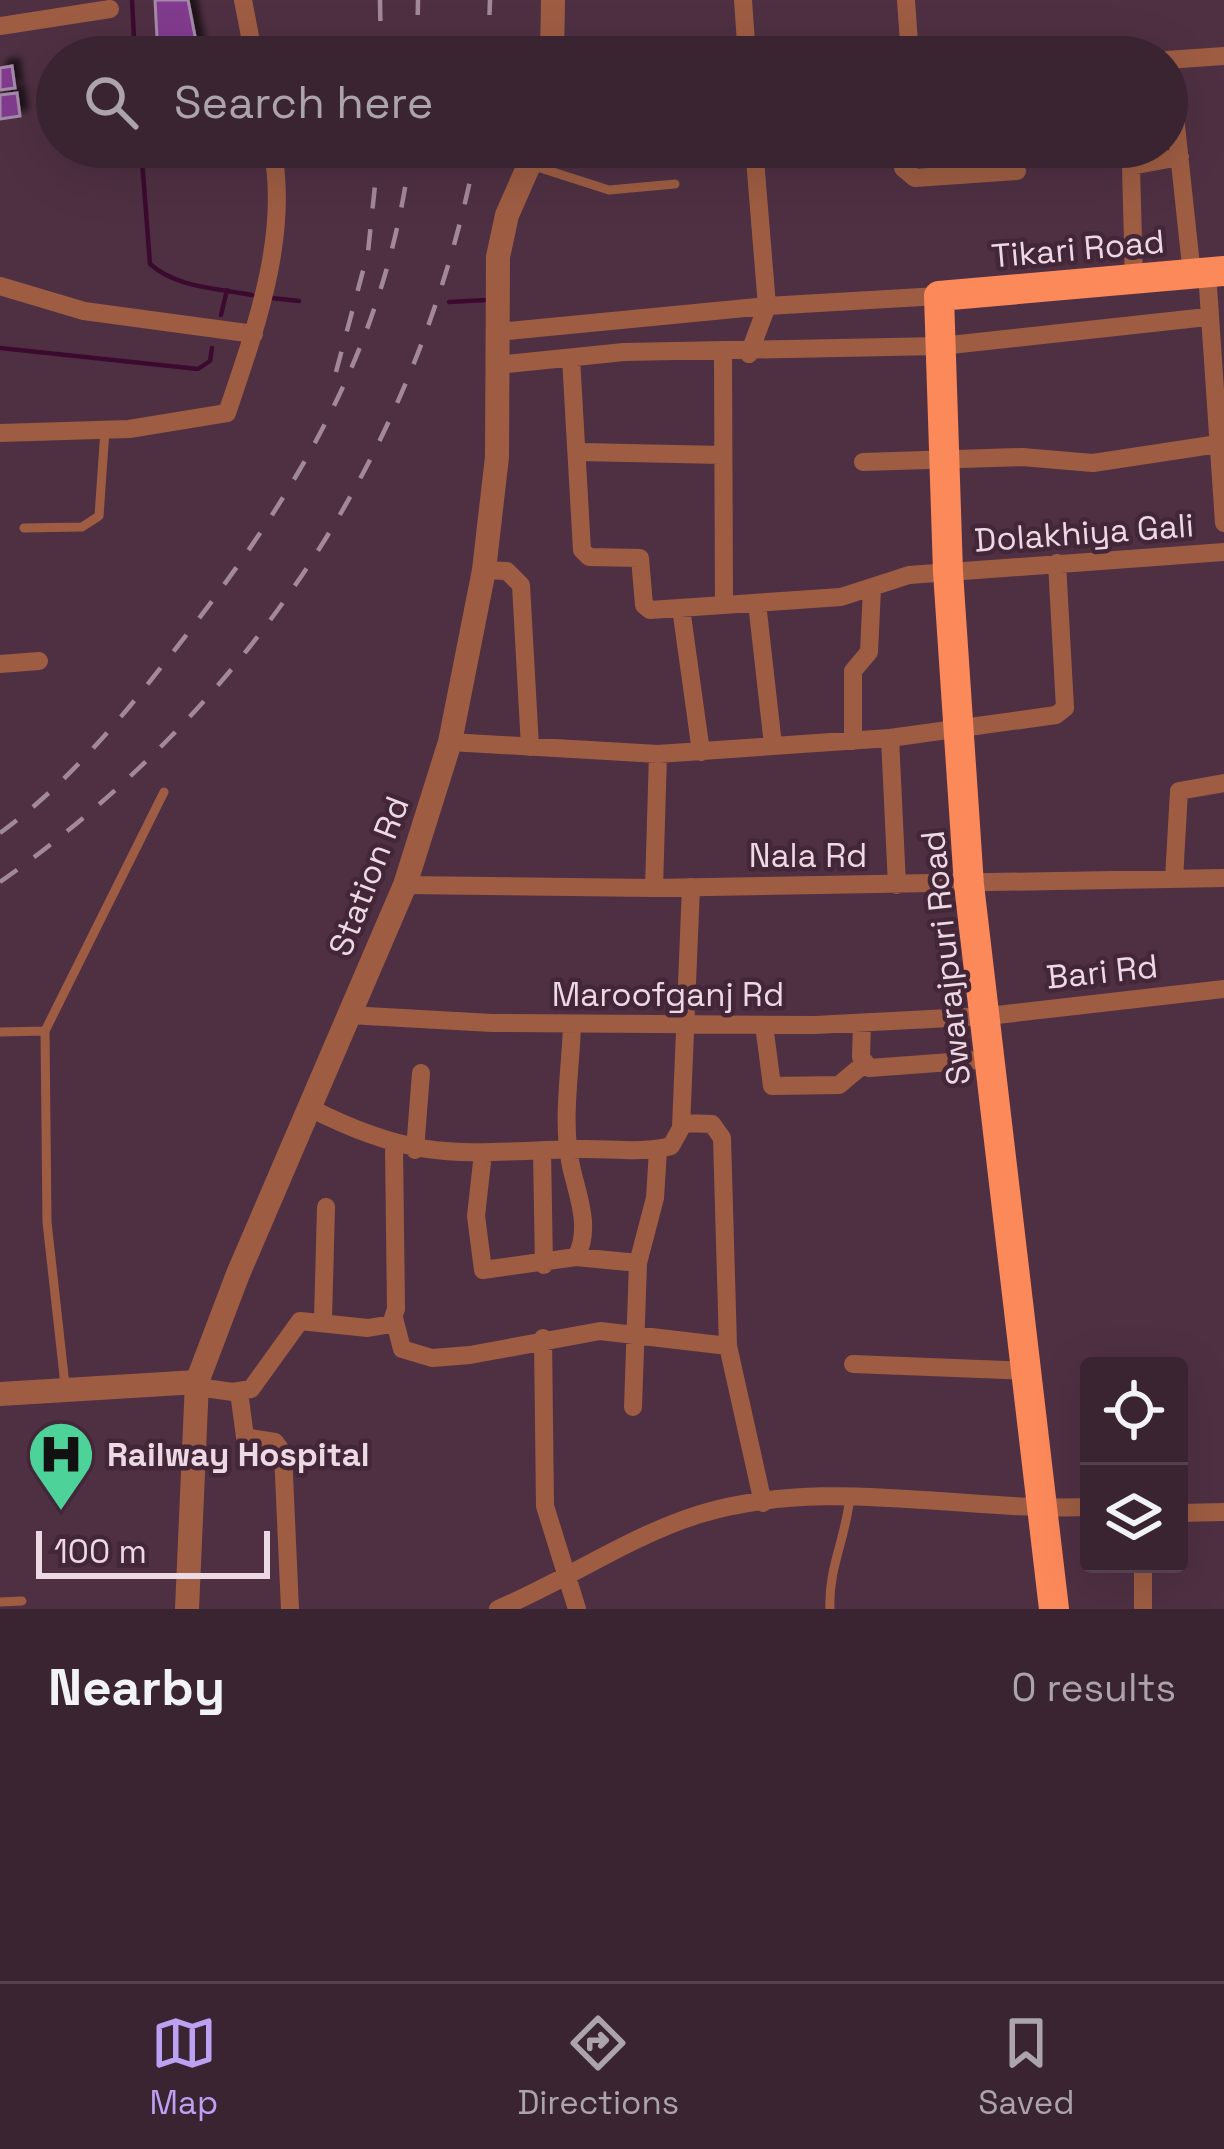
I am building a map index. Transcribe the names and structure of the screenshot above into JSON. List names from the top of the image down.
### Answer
{
  "streets": {
    "highway": ["Tikari Road", "Swarajpuri Road"],
    "street": [
      "Dolakhiya Gali",
      "Nala Rd",
      "Station Rd",
      "Bari Rd",
      "Maroofganj Rd"
    ]
  },
  "crossings": [
    ["Tikari Road", "Swarajpuri Road"],
    ["Dolakhiya Gali", "Swarajpuri Road"],
    ["Nala Rd", "Station Rd"],
    ["Nala Rd", "Swarajpuri Road"],
    ["Station Rd", "Maroofganj Rd"],
    ["Swarajpuri Road", "Bari Rd"],
    ["Swarajpuri Road", "Maroofganj Rd"],
    ["Bari Rd", "Maroofganj Rd"]
  ],
  "places": {
    "hospital": ["Railway Hospital"]
  },
  "scale_bar": "100 m",
  "page": {
    "search": "Search here",
    "scale": "100 m",
    "heading": ["Nearby", "0 results"],
    "nav": ["Map", "Directions", "Saved"]
  }
}
